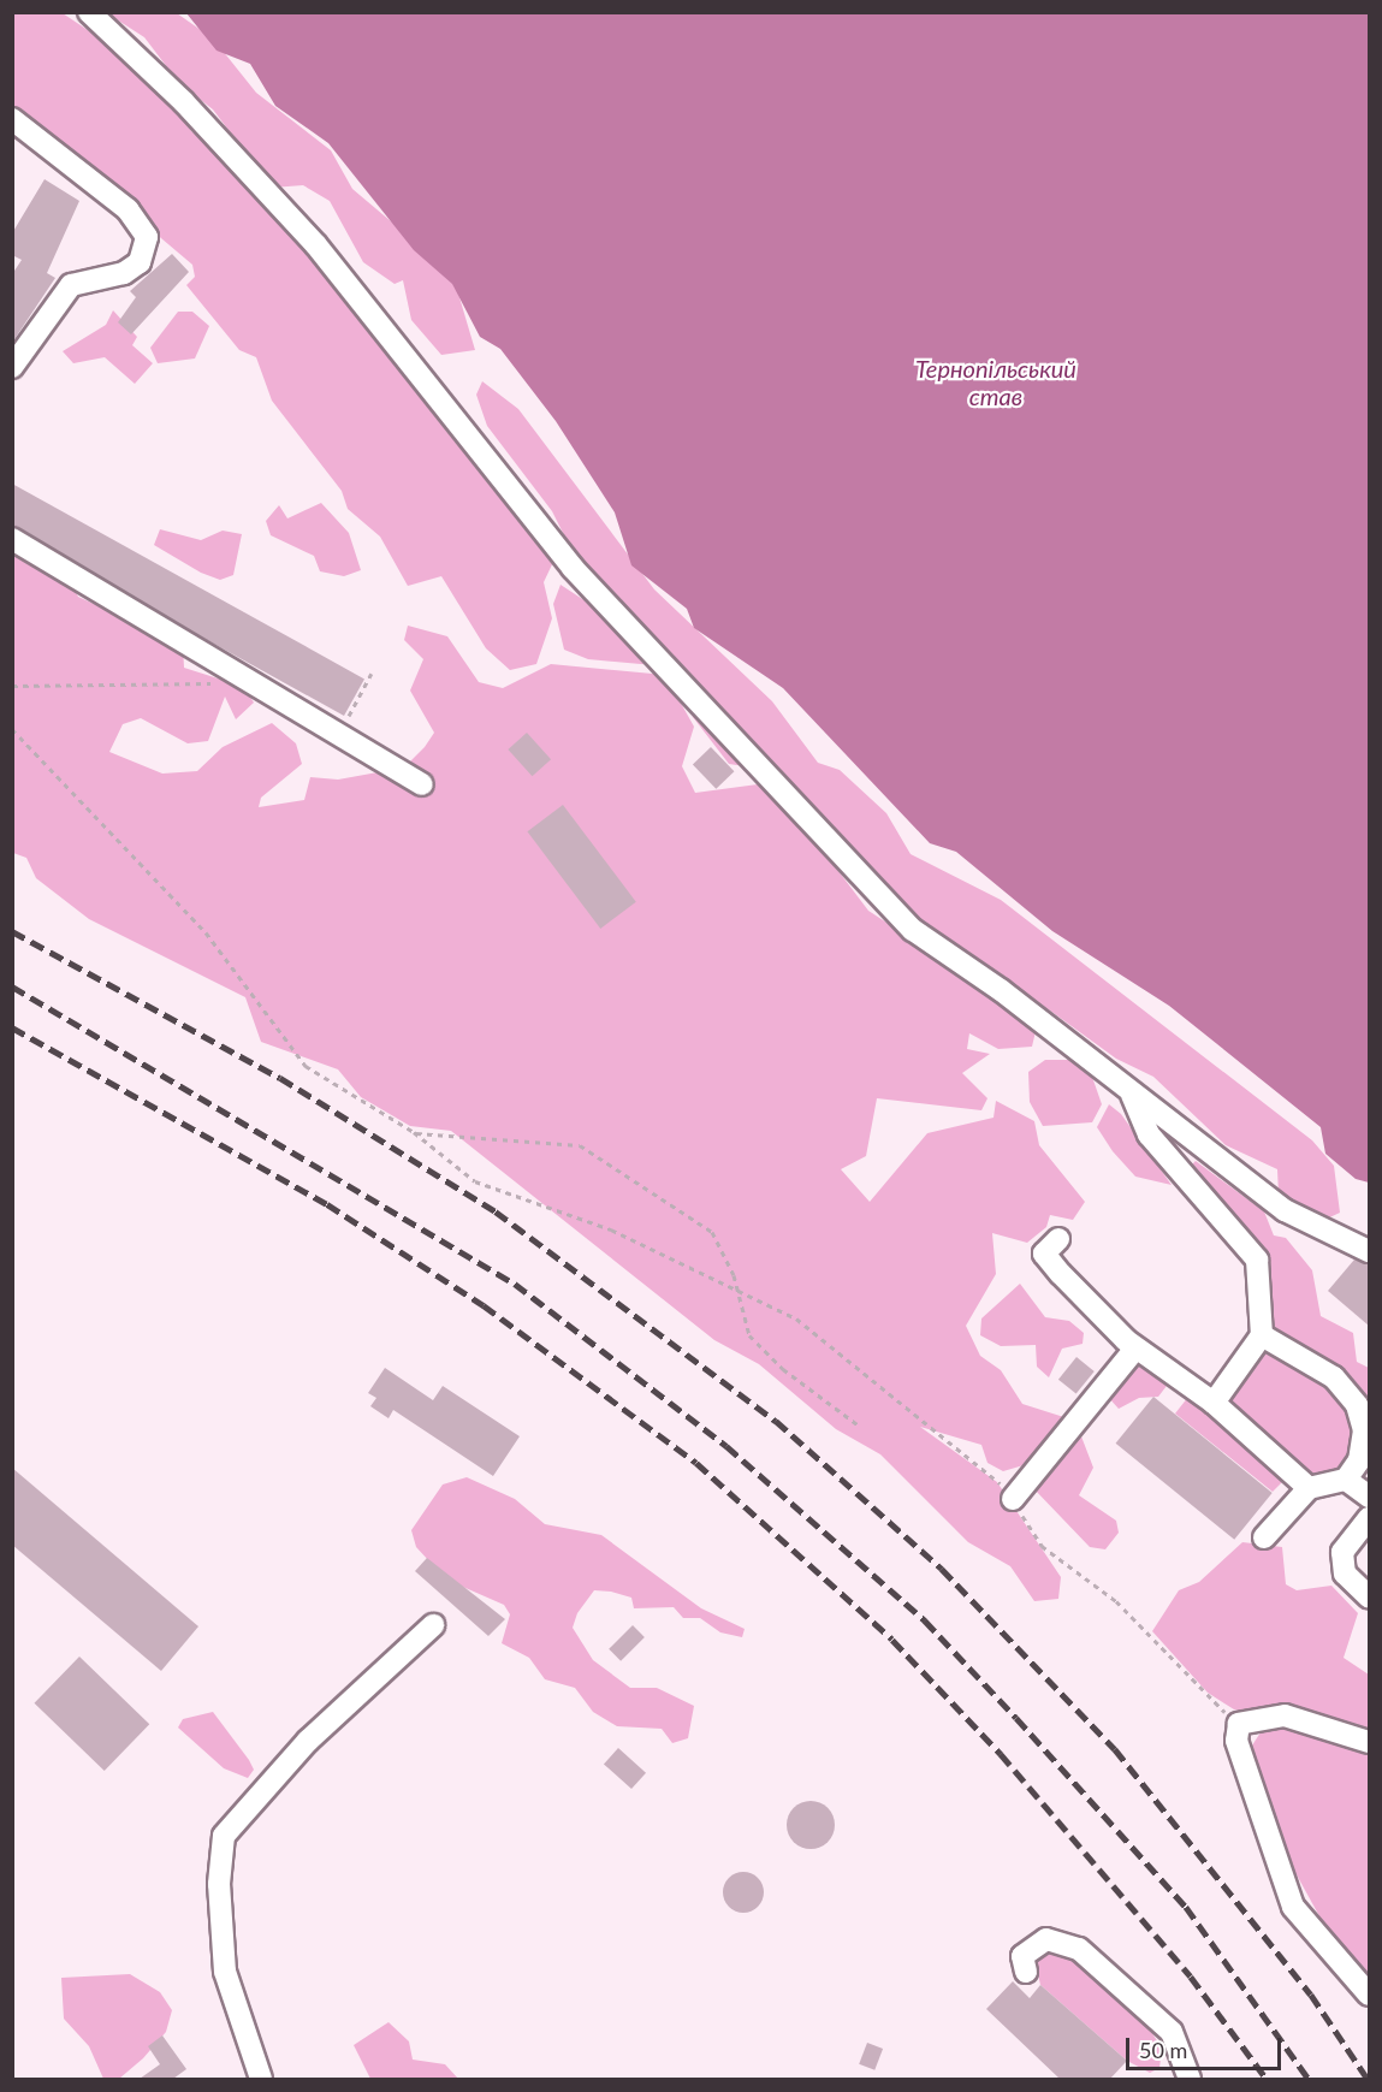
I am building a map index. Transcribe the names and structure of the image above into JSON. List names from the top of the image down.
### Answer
{
  "water": ["Тернопільський став"],
  "scale_bar": "50 m"
}
